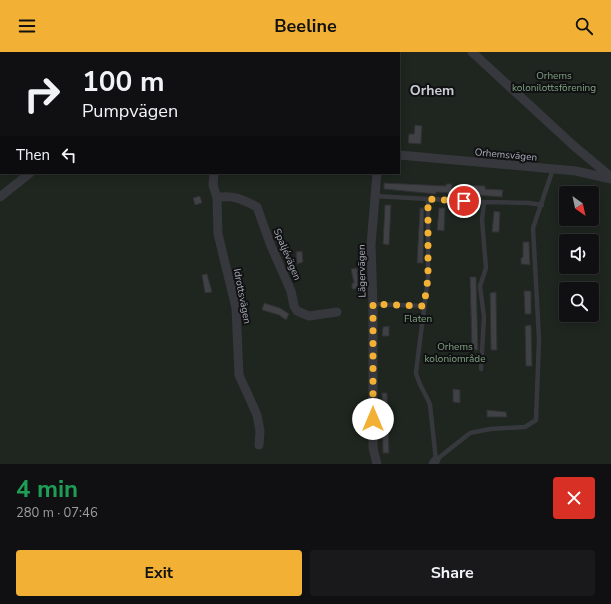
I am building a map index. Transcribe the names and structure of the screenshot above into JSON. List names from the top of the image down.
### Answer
{
  "streets": {
    "street": [
      "Orhemsvägen",
      "Spaljévägen",
      "Lägervägen",
      "Idrottsvägen"
    ]
  },
  "crossings": [
    ["Spaljévägen", "Idrottsvägen"]
  ],
  "districts": ["Orhem"],
  "parks": ["Orhems kolonilottsförening", "Flaten", "Orhems koloniområde"],
  "north": "bottom right",
  "page": {
    "header": "Beeline",
    "turn": ["100 m", "Pumpvägen"],
    "then": "Then",
    "heading": ["4 min", "280 m · 07:46"],
    "buttons": ["Exit", "Share"]
  }
}
